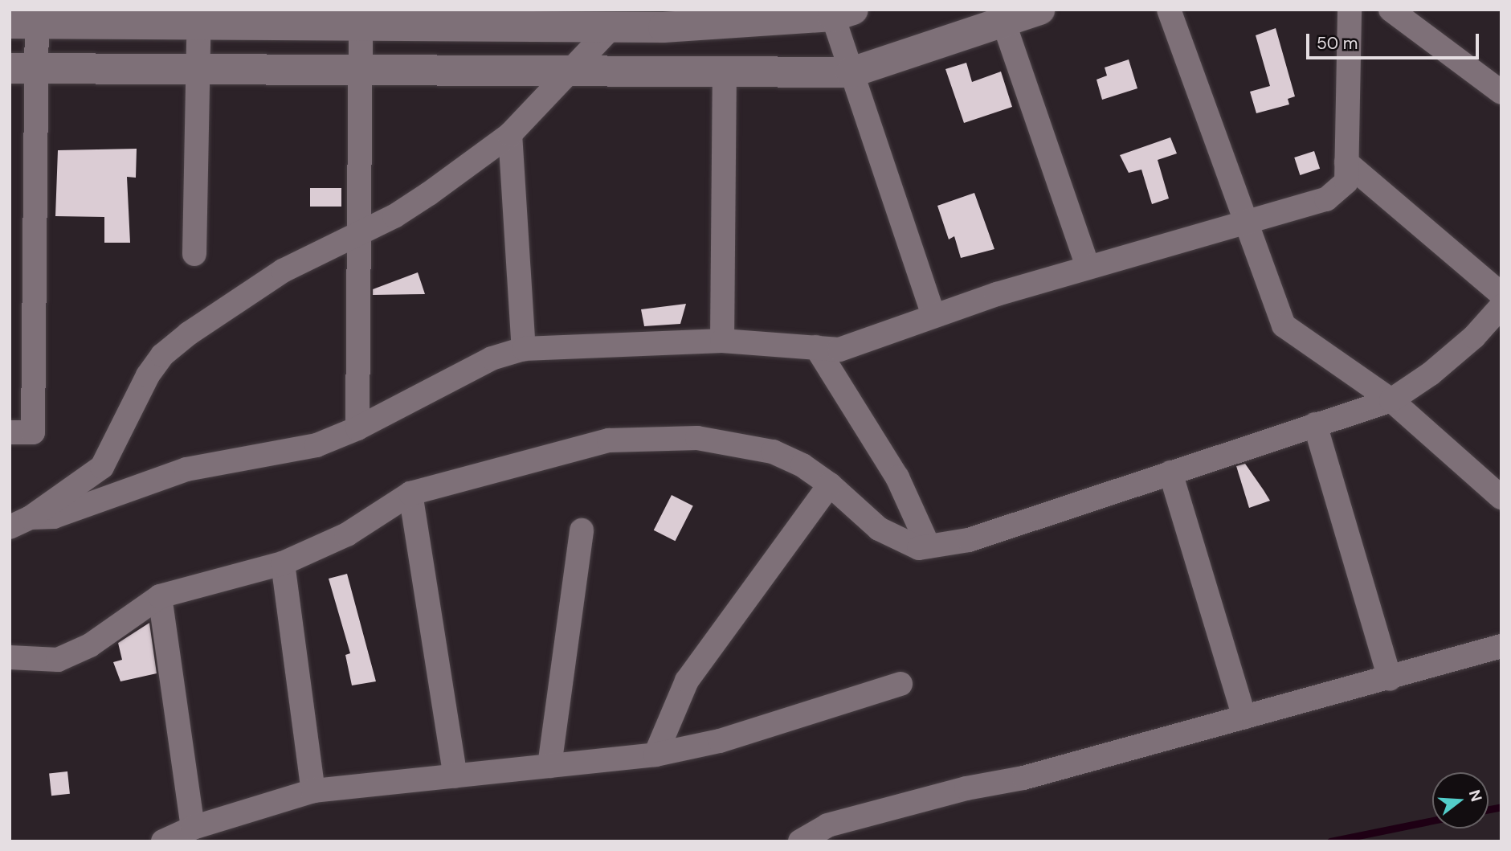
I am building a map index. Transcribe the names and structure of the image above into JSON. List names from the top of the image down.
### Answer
{
  "scale_bar": "50 m",
  "north": "right"
}
